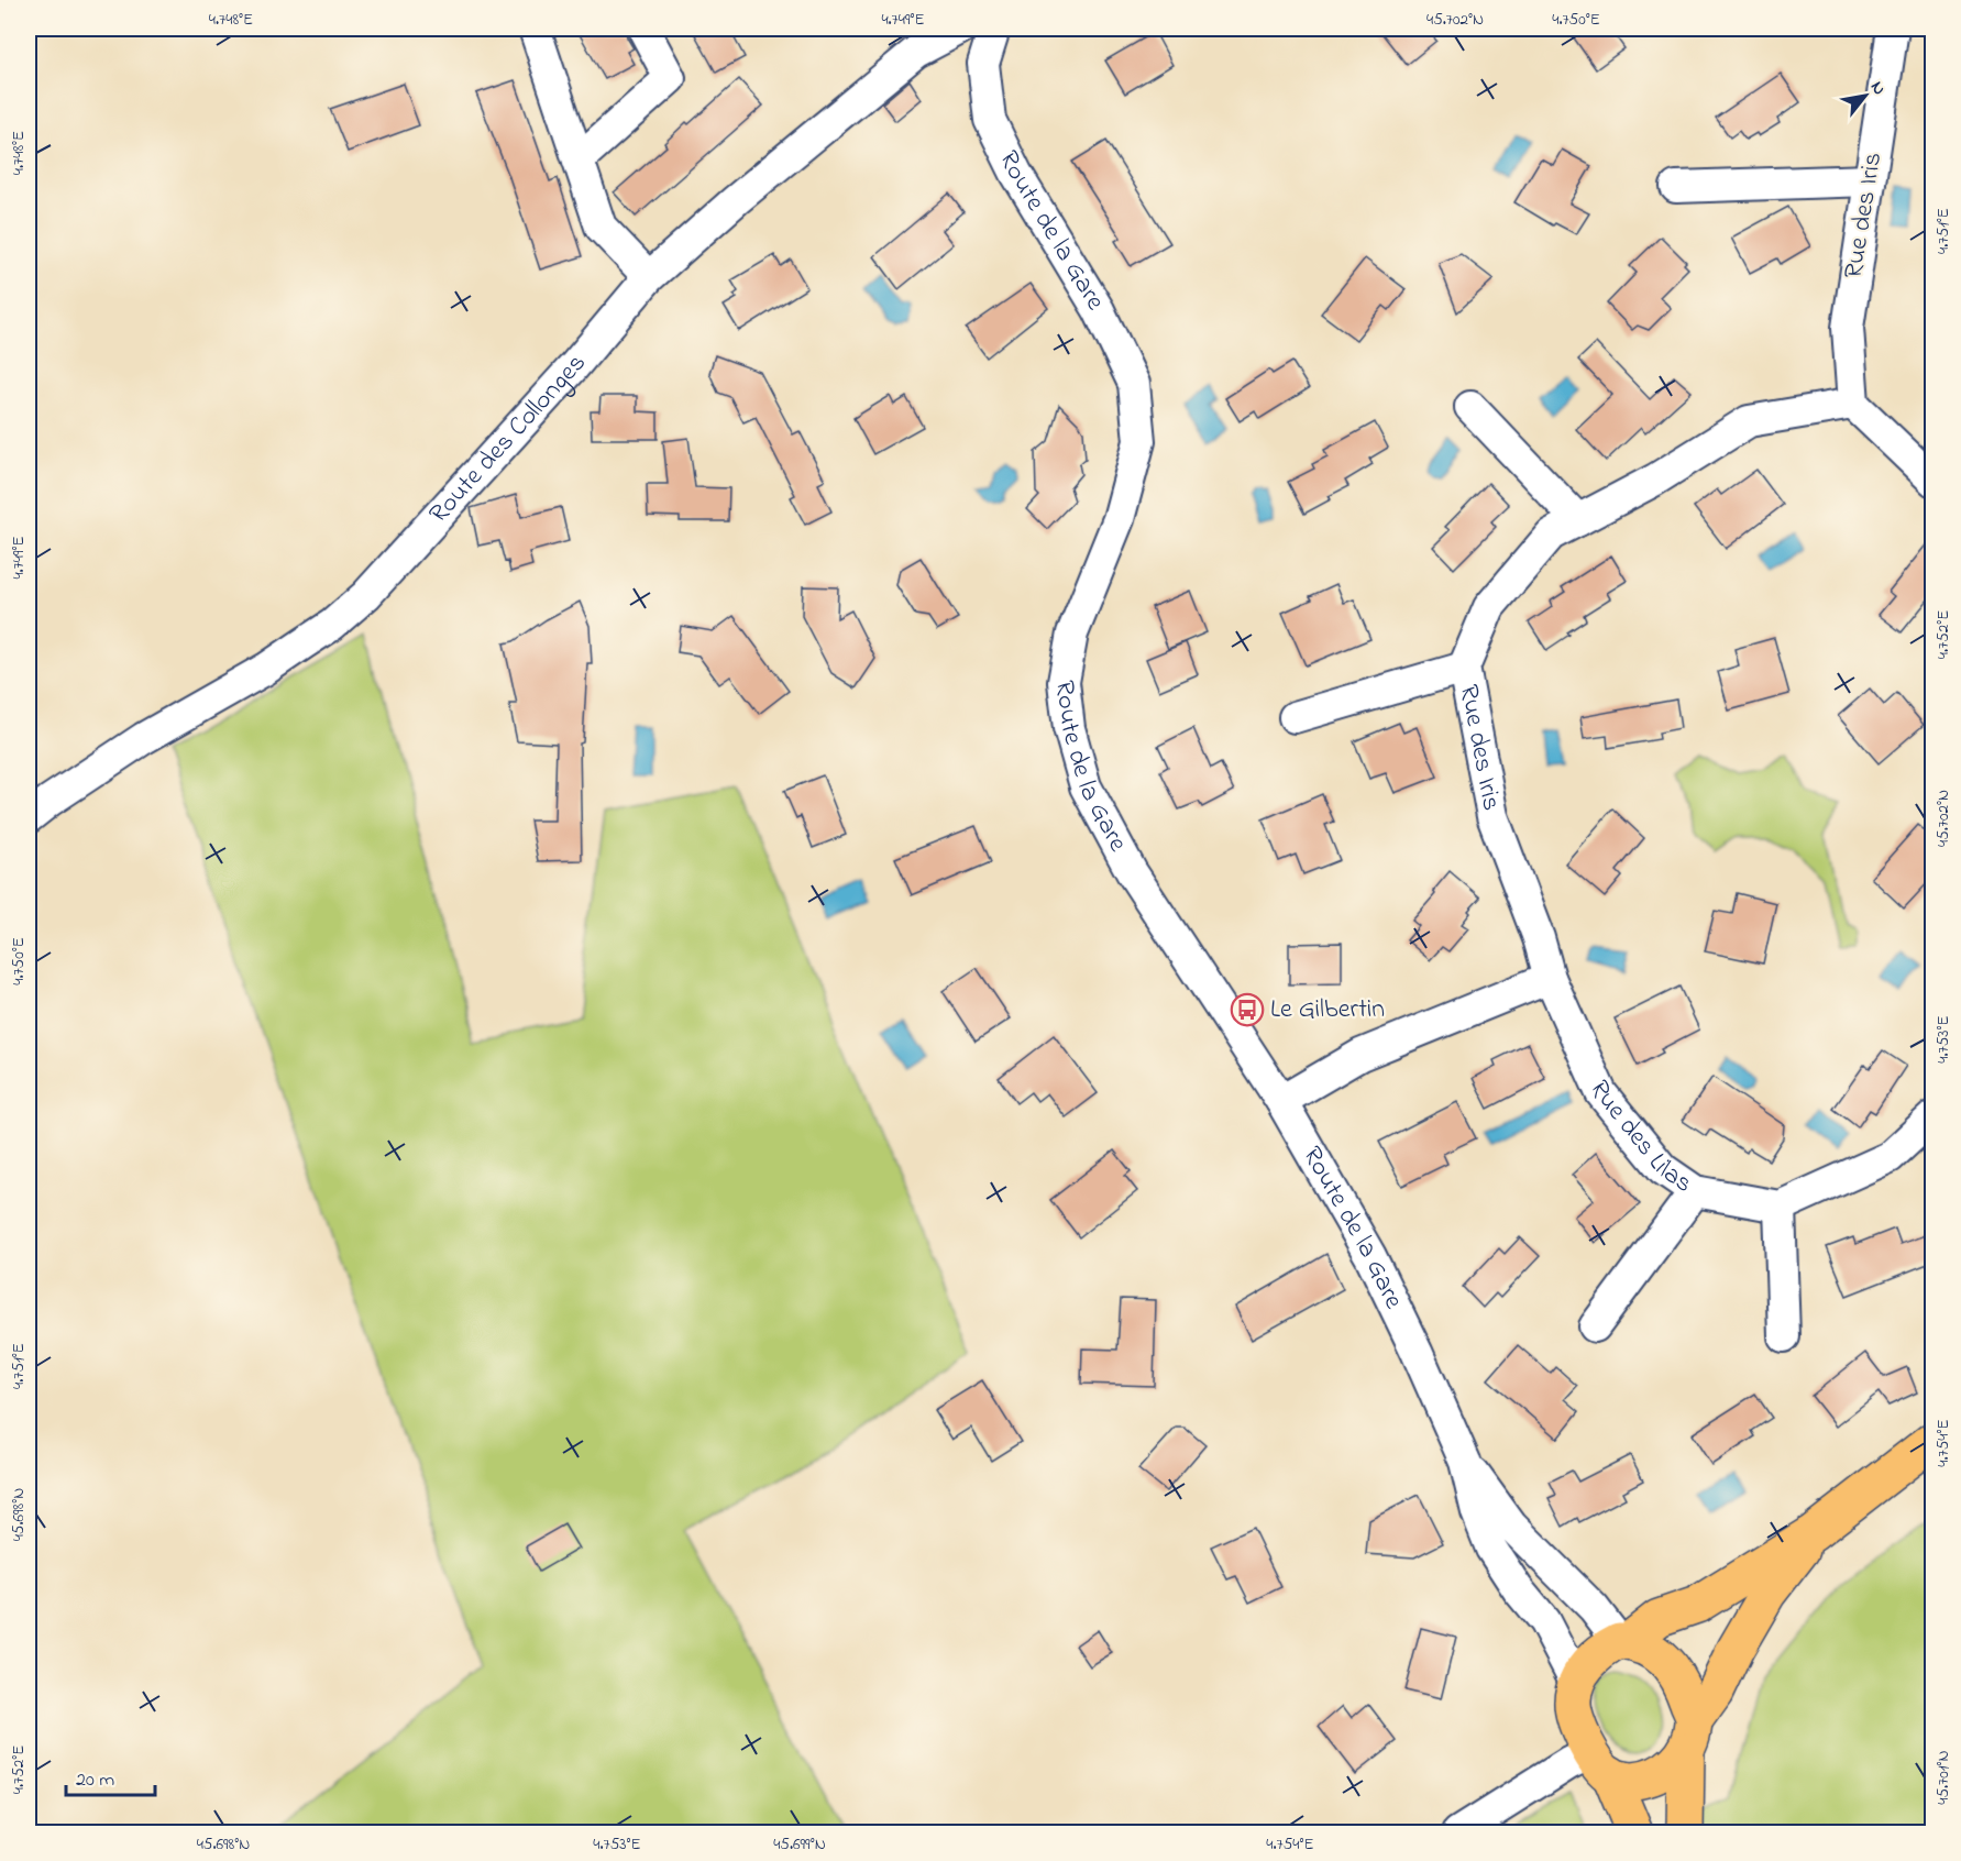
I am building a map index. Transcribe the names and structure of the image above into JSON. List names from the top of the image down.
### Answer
{
  "streets": {
    "main road": ["Route de la Gare"],
    "street": ["Rue des Iris", "Route des Collonges", "Rue des Lilas"]
  },
  "crossings": [
    ["Rue des Iris", "Rue des Lilas"]
  ],
  "places": {
    "bus stop": ["Le Gilbertin"]
  },
  "scale_bar": "20 m",
  "north": "top right",
  "coordinates": [
    "4.748°E",
    "4.749°E",
    "45.702°N",
    "4.750°E",
    "4.751°E",
    "4.752°E",
    "4.753°E",
    "4.754°E",
    "45.698°N",
    "45.701°N",
    "45.699°N"
  ]
}
